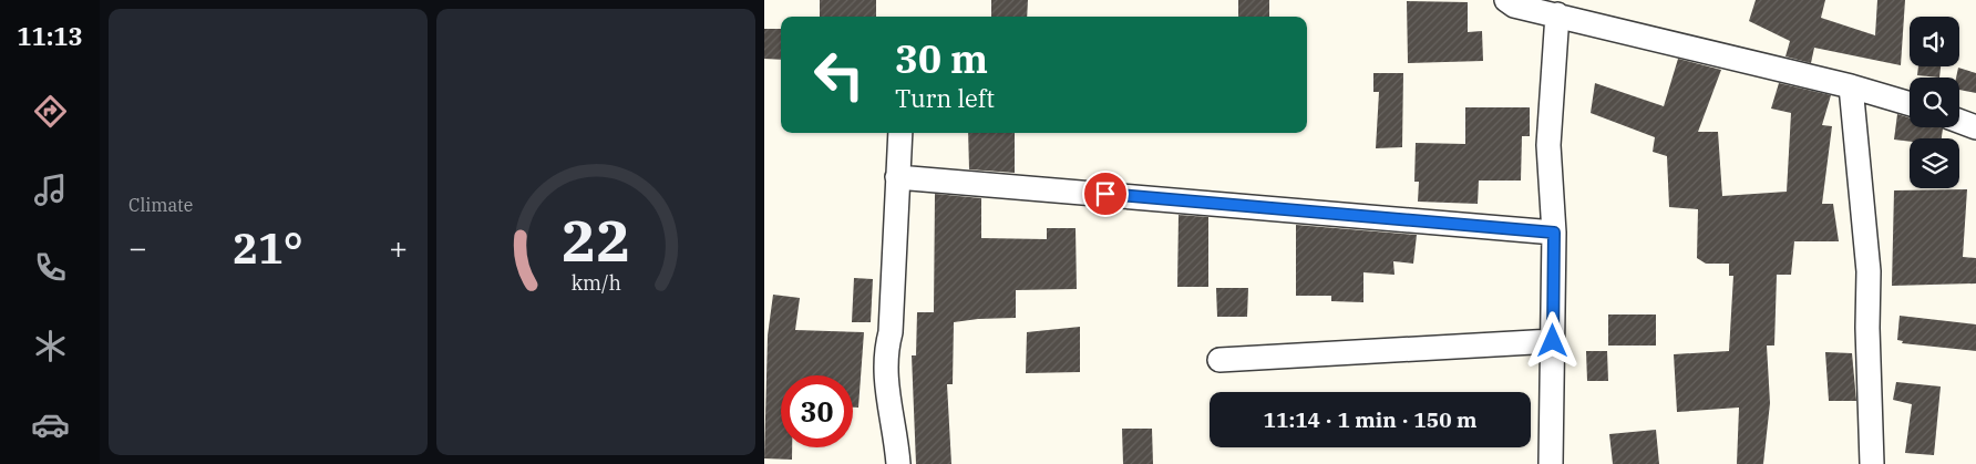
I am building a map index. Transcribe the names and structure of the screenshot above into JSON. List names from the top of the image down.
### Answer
{
  "page": {
    "tabs": "11:13",
    "tile": "Climate",
    "turn": ["30 m", "Turn left"],
    "heat": ["−", "21°", "+"],
    "limit": "30",
    "trip": "11:14 · 1 min · 150 m",
    "gauge": ["22", "km/h"]
  }
}
